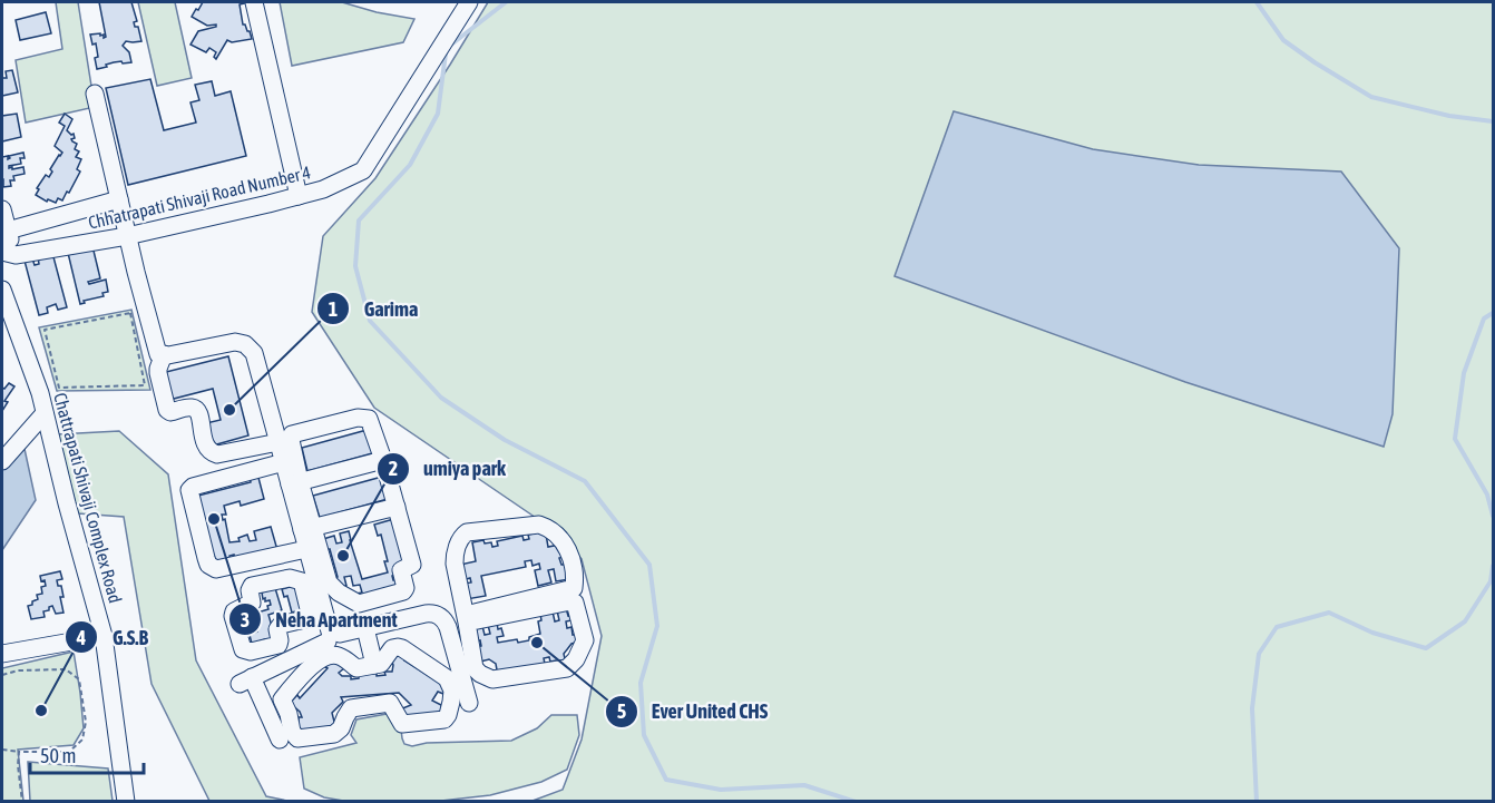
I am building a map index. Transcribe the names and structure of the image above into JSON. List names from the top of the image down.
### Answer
{
  "streets": {
    "street": ["Chhatrapati Shivaji Road Number 4", "Chattrapati Shivaji Complex Road"]
  },
  "places": [
    "Garima",
    "Neha Apartment",
    "umiya park",
    "Ever United CHS",
    "G.S.B"
  ],
  "scale_bar": "50 m"
}
